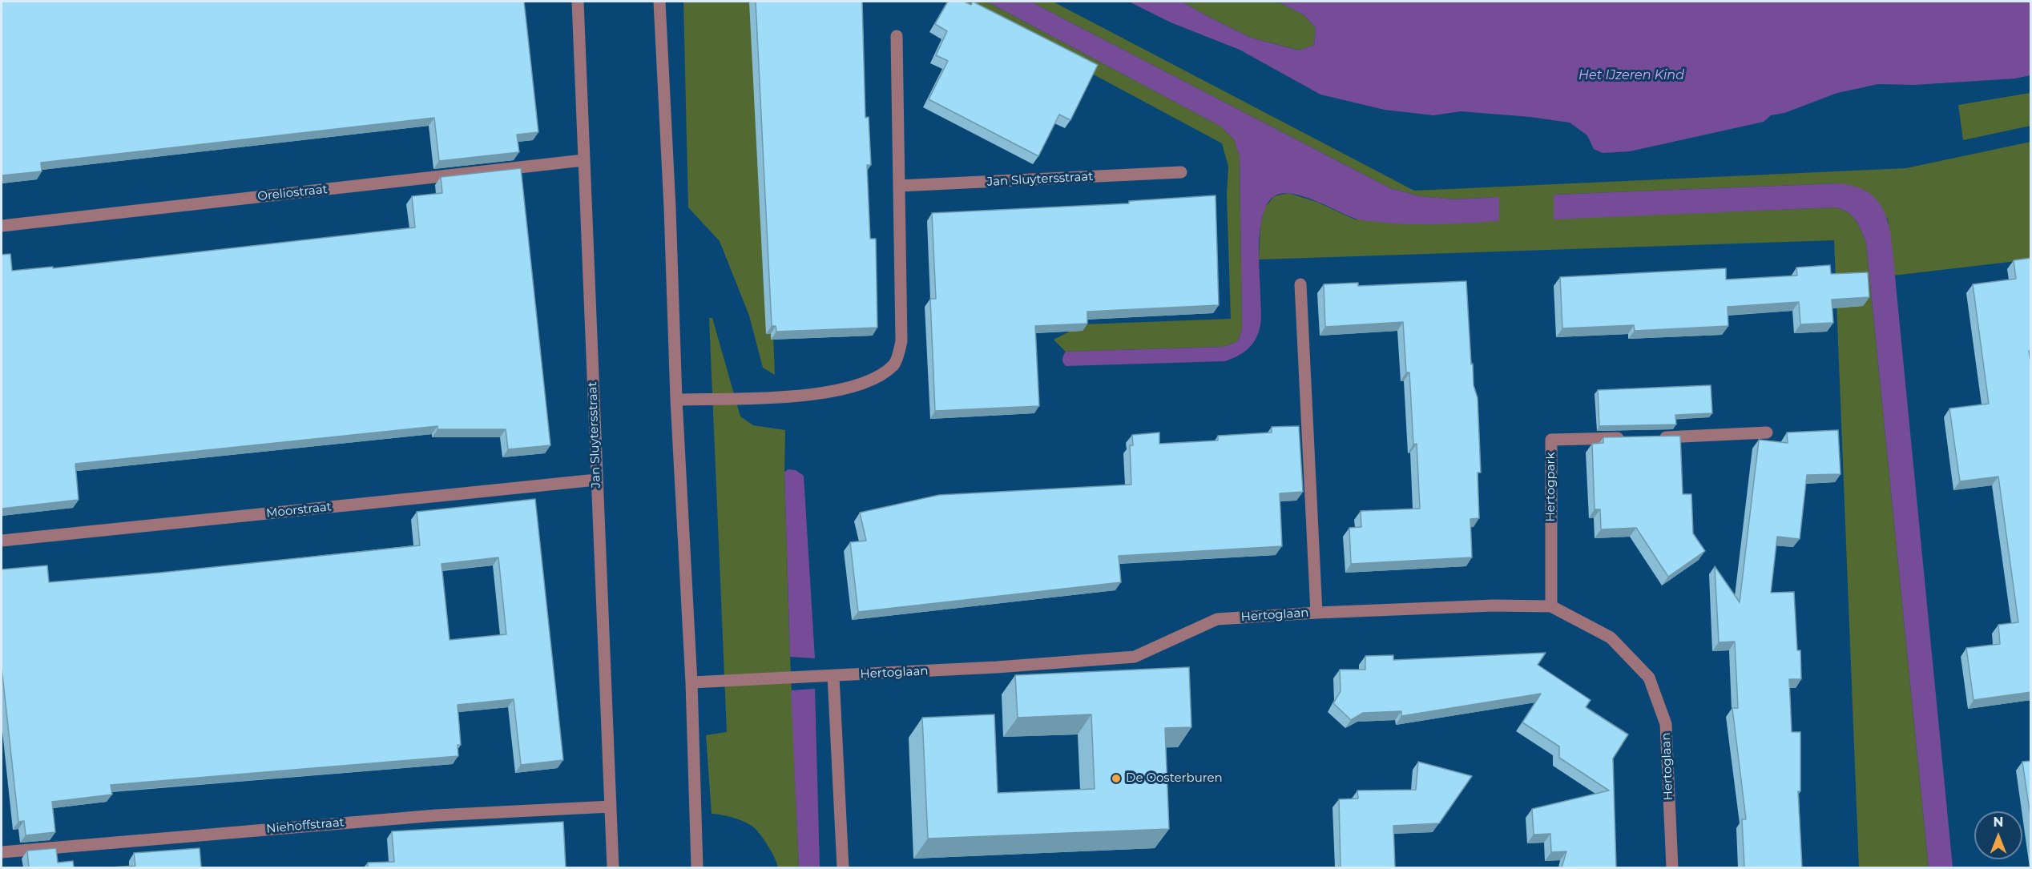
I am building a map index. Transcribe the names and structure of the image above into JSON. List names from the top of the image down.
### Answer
{
  "streets": {
    "street": [
      "Jan Sluytersstraat",
      "Oreliostraat",
      "Hertogpark",
      "Moorstraat",
      "Hertoglaan",
      "Niehoffstraat"
    ]
  },
  "crossings": [
    ["Jan Sluytersstraat", "Oreliostraat"],
    ["Jan Sluytersstraat", "Moorstraat"],
    ["Jan Sluytersstraat", "Niehoffstraat"],
    ["Hertogpark", "Hertoglaan"]
  ],
  "water": ["Het IJzeren Kind"],
  "places": ["De Oosterburen"],
  "north": "top"
}
